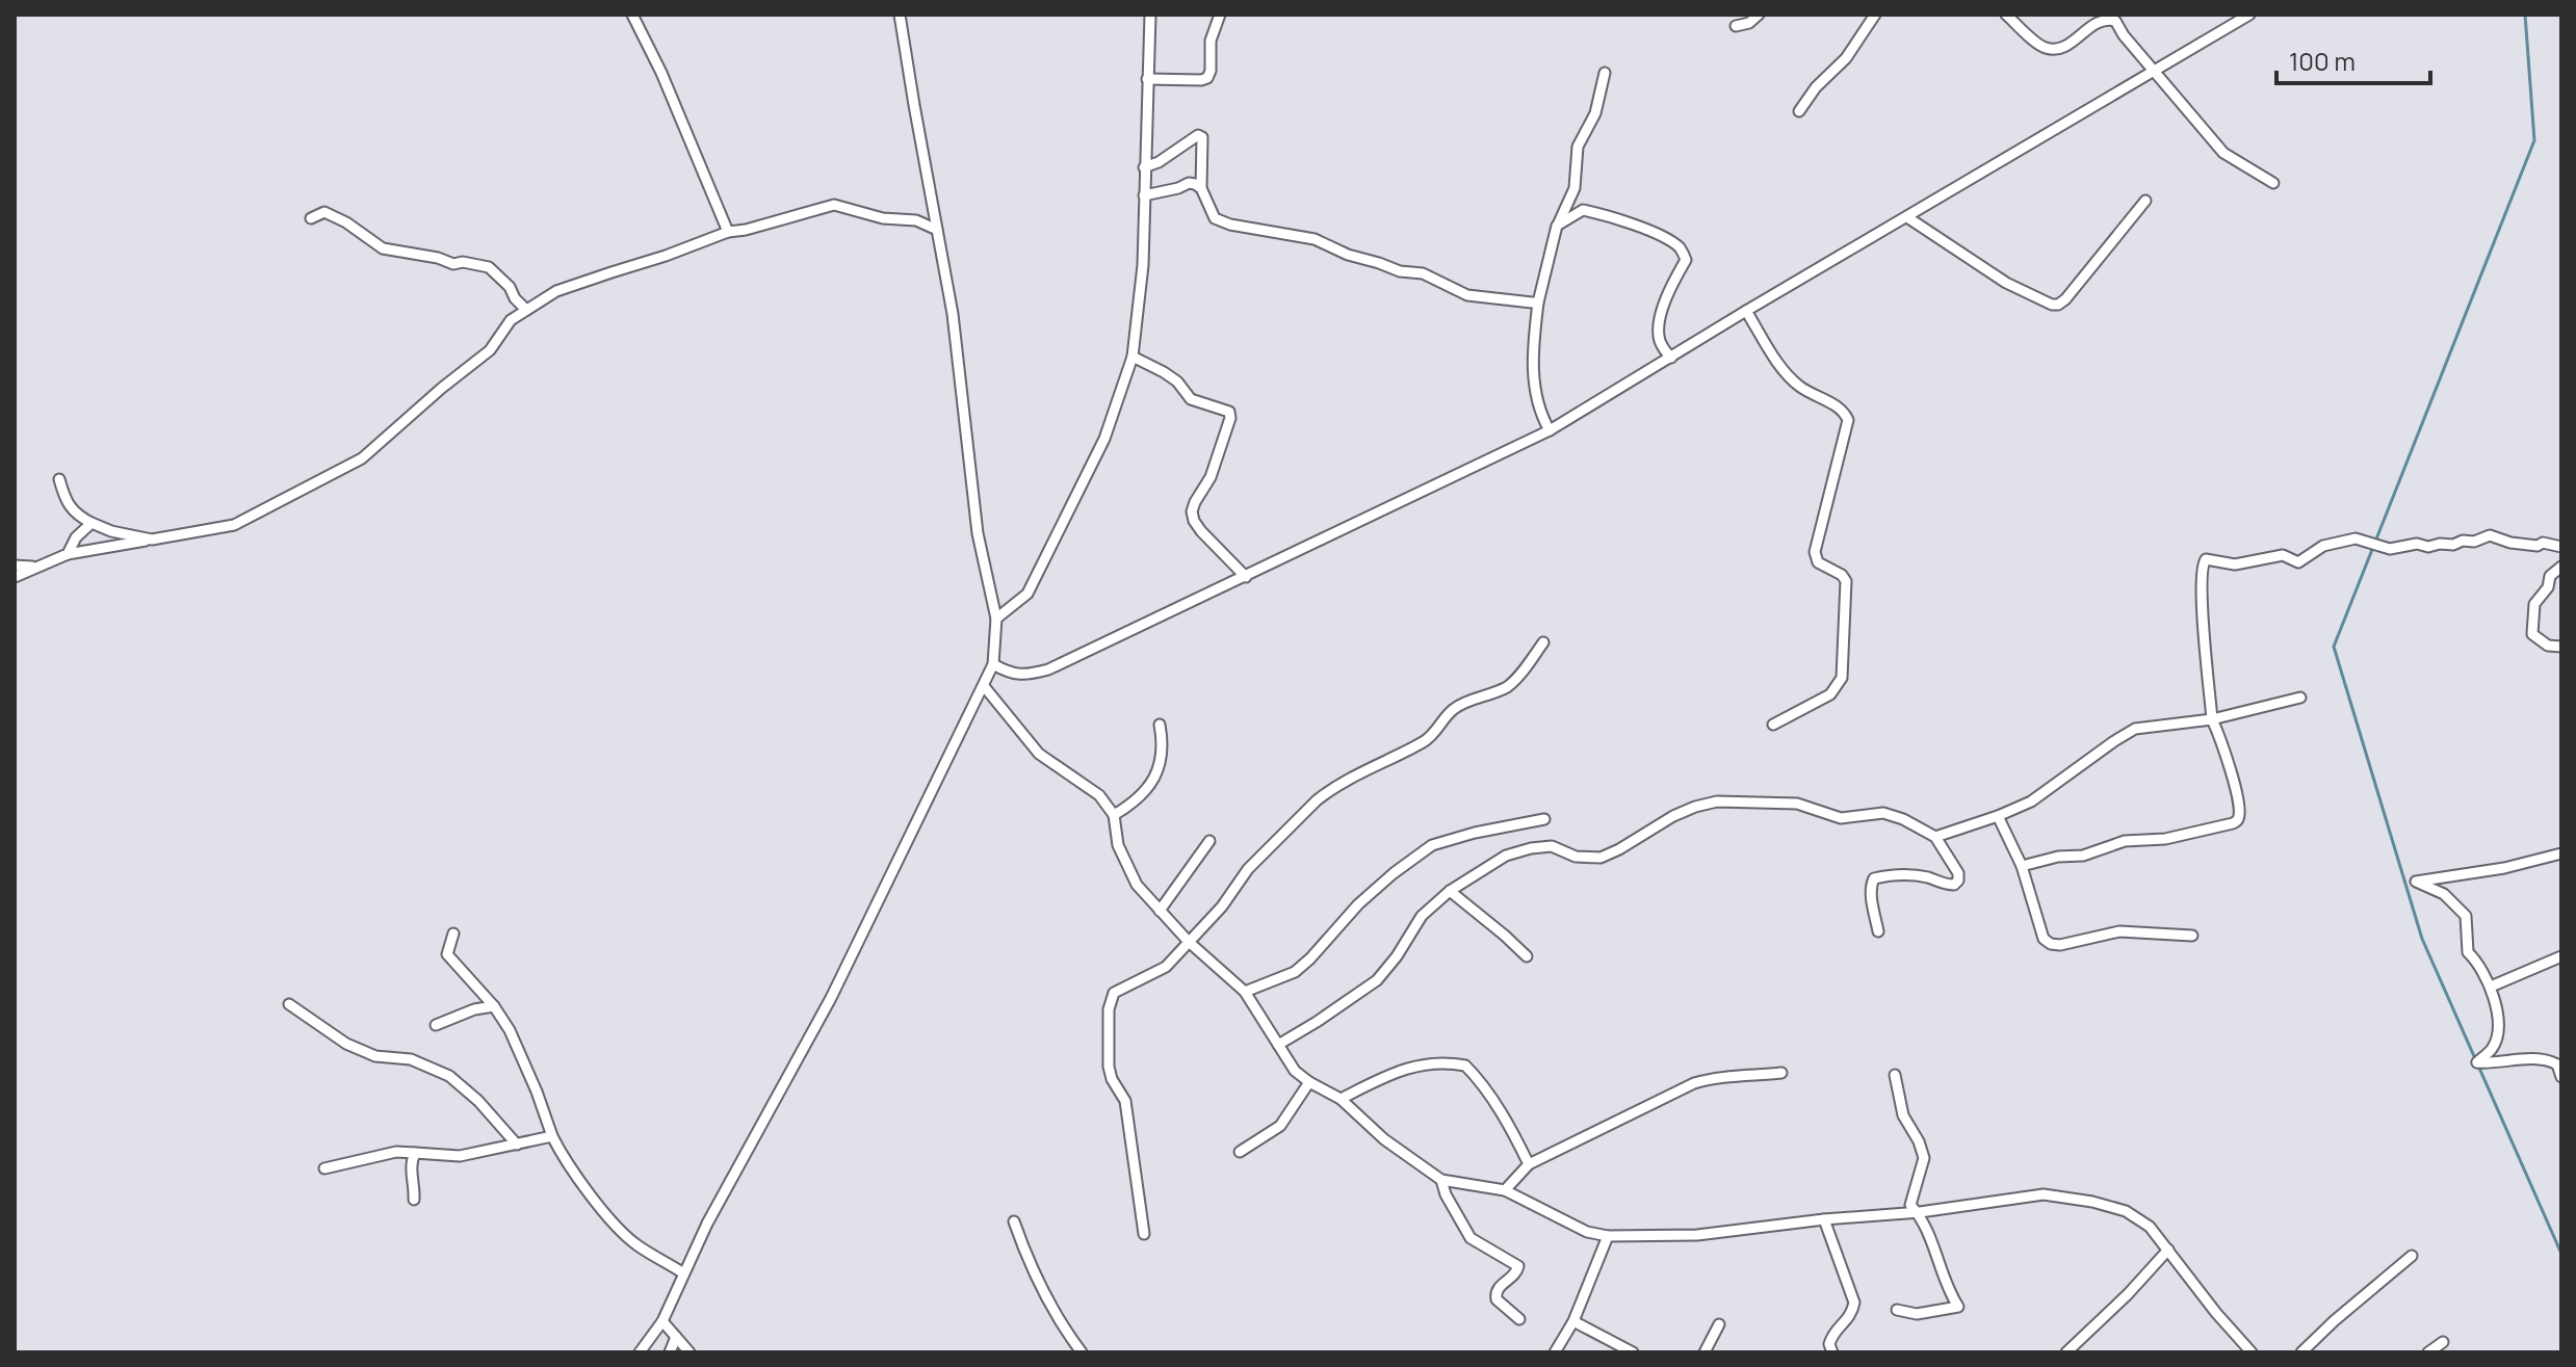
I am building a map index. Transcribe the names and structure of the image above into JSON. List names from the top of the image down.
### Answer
{
  "scale_bar": "100 m"
}
